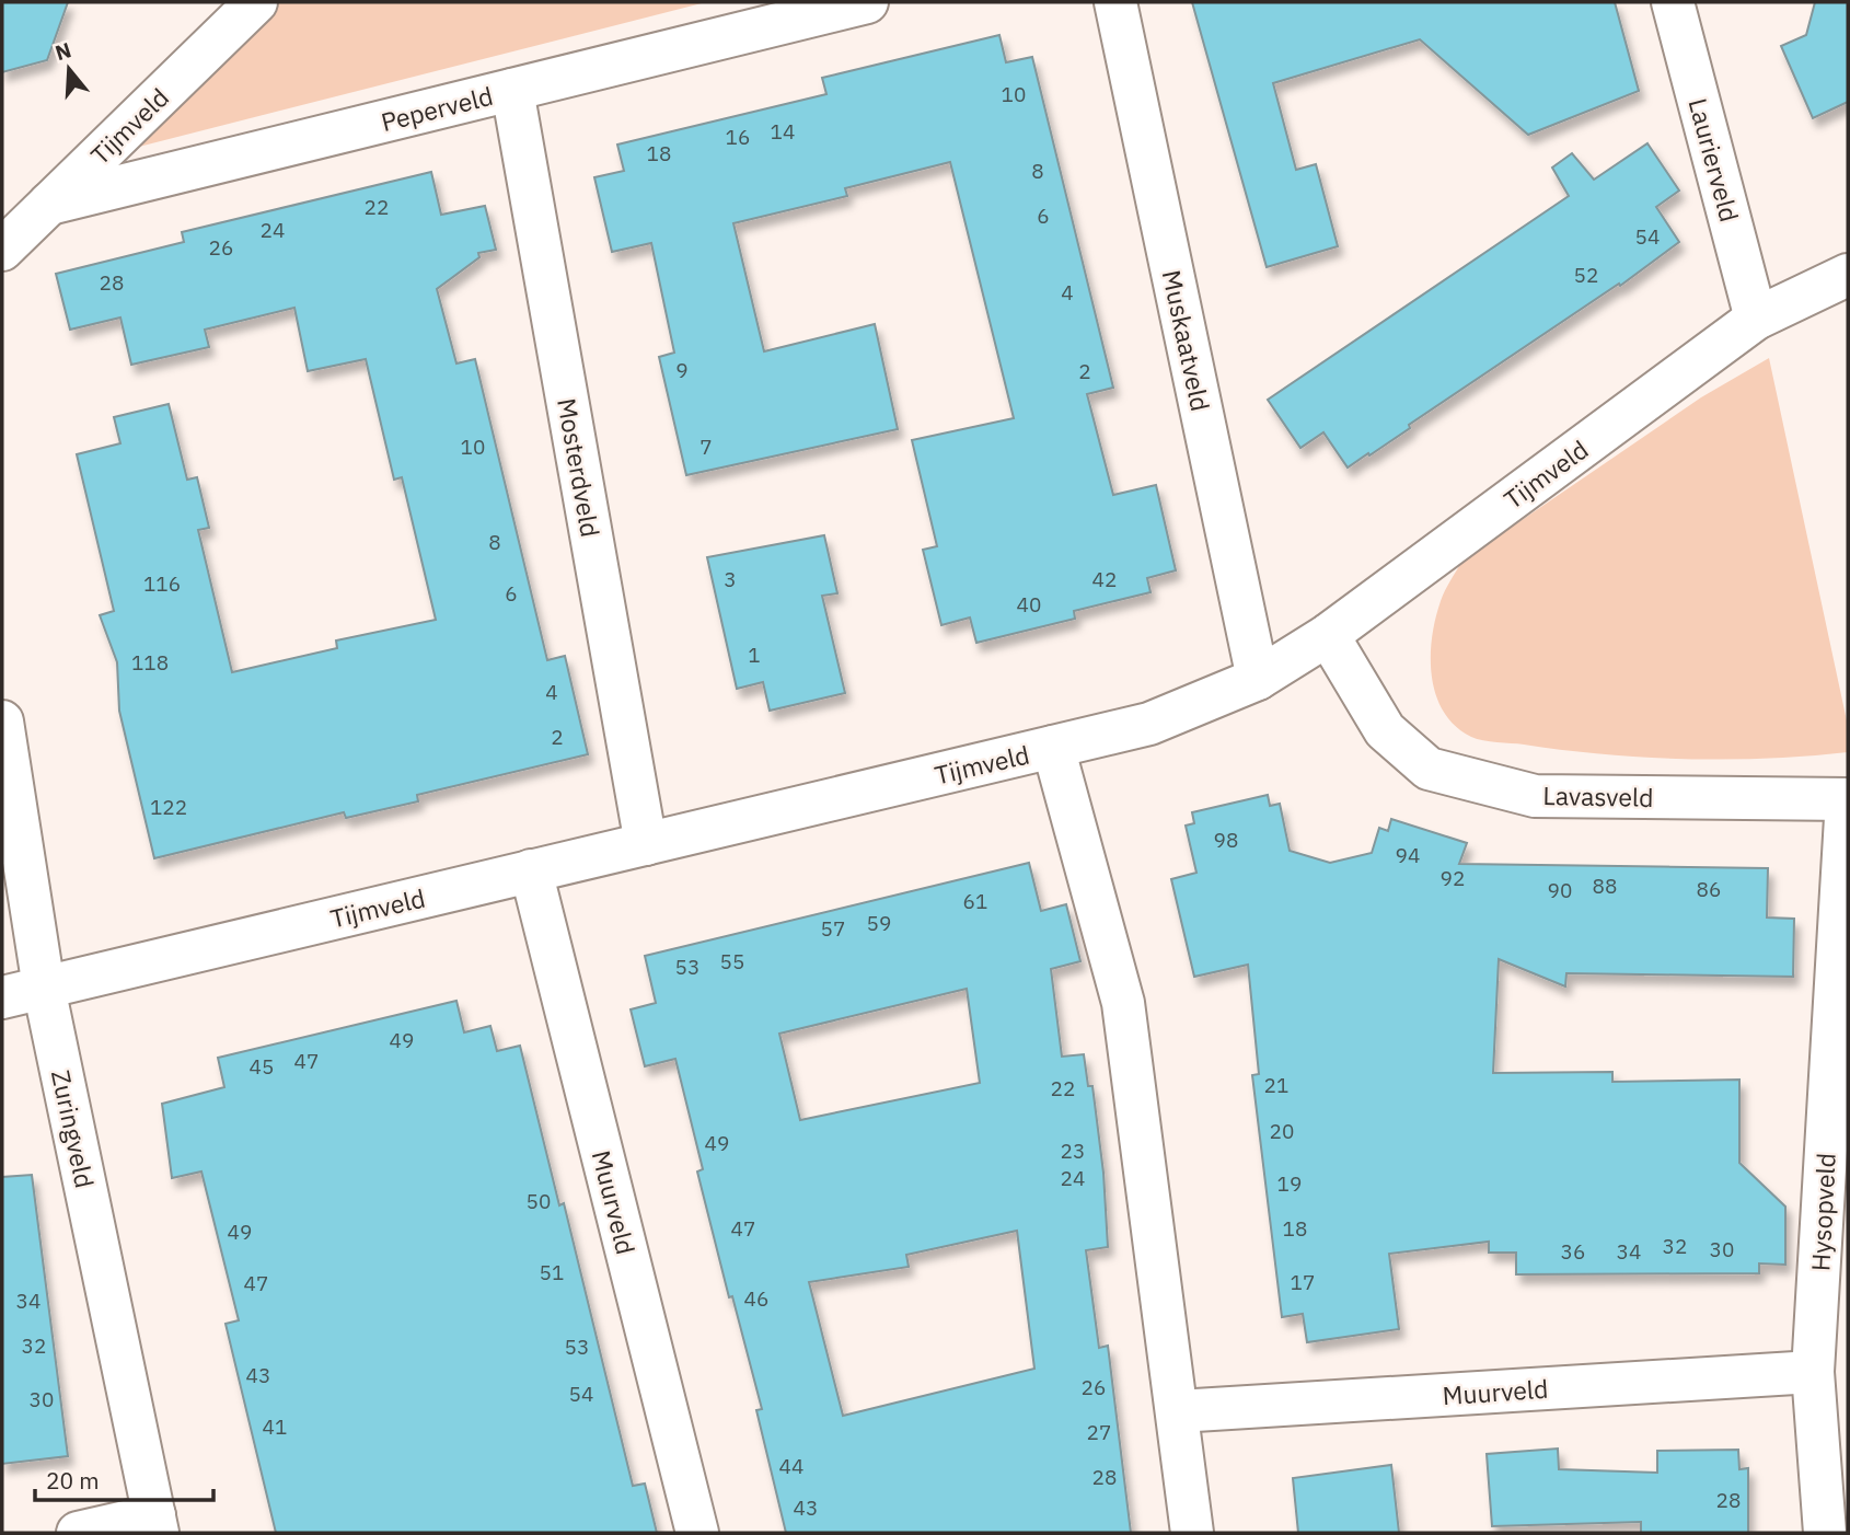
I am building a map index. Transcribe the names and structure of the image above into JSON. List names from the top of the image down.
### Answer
{
  "streets": {
    "street": [
      "Peperveld",
      "Tijmveld",
      "Laurierveld",
      "Muskaatveld",
      "Mosterdveld",
      "Lavasveld",
      "Zuringveld",
      "Muurveld",
      "Hysopveld"
    ]
  },
  "crossings": [
    ["Peperveld", "Tijmveld"],
    ["Peperveld", "Mosterdveld"],
    ["Tijmveld", "Laurierveld"],
    ["Tijmveld", "Muskaatveld"],
    ["Tijmveld", "Mosterdveld"],
    ["Tijmveld", "Lavasveld"],
    ["Tijmveld", "Zuringveld"],
    ["Tijmveld", "Muurveld"],
    ["Lavasveld", "Hysopveld"],
    ["Muurveld", "Hysopveld"]
  ],
  "house_numbers": [
    "10",
    "14",
    "16",
    "18",
    "8",
    "22",
    "6",
    "24",
    "54",
    "26",
    "52",
    "28",
    "4",
    "9",
    "2",
    "10",
    "7",
    "8",
    "3",
    "42",
    "116",
    "6",
    "40",
    "1",
    "118",
    "4",
    "2",
    "122",
    "98",
    "94",
    "92",
    "88",
    "86",
    "90",
    "61",
    "59",
    "57",
    "55",
    "53",
    "49",
    "47",
    "45",
    "21",
    "22",
    "20",
    "49",
    "23",
    "24",
    "19",
    "50",
    "47",
    "18",
    "49",
    "32",
    "30",
    "36",
    "34",
    "51",
    "17",
    "47",
    "46",
    "34",
    "32",
    "53",
    "43",
    "26",
    "54",
    "30",
    "41",
    "27",
    "44",
    "28",
    "28",
    "43"
  ],
  "scale_bar": "20 m",
  "north": "top"
}
